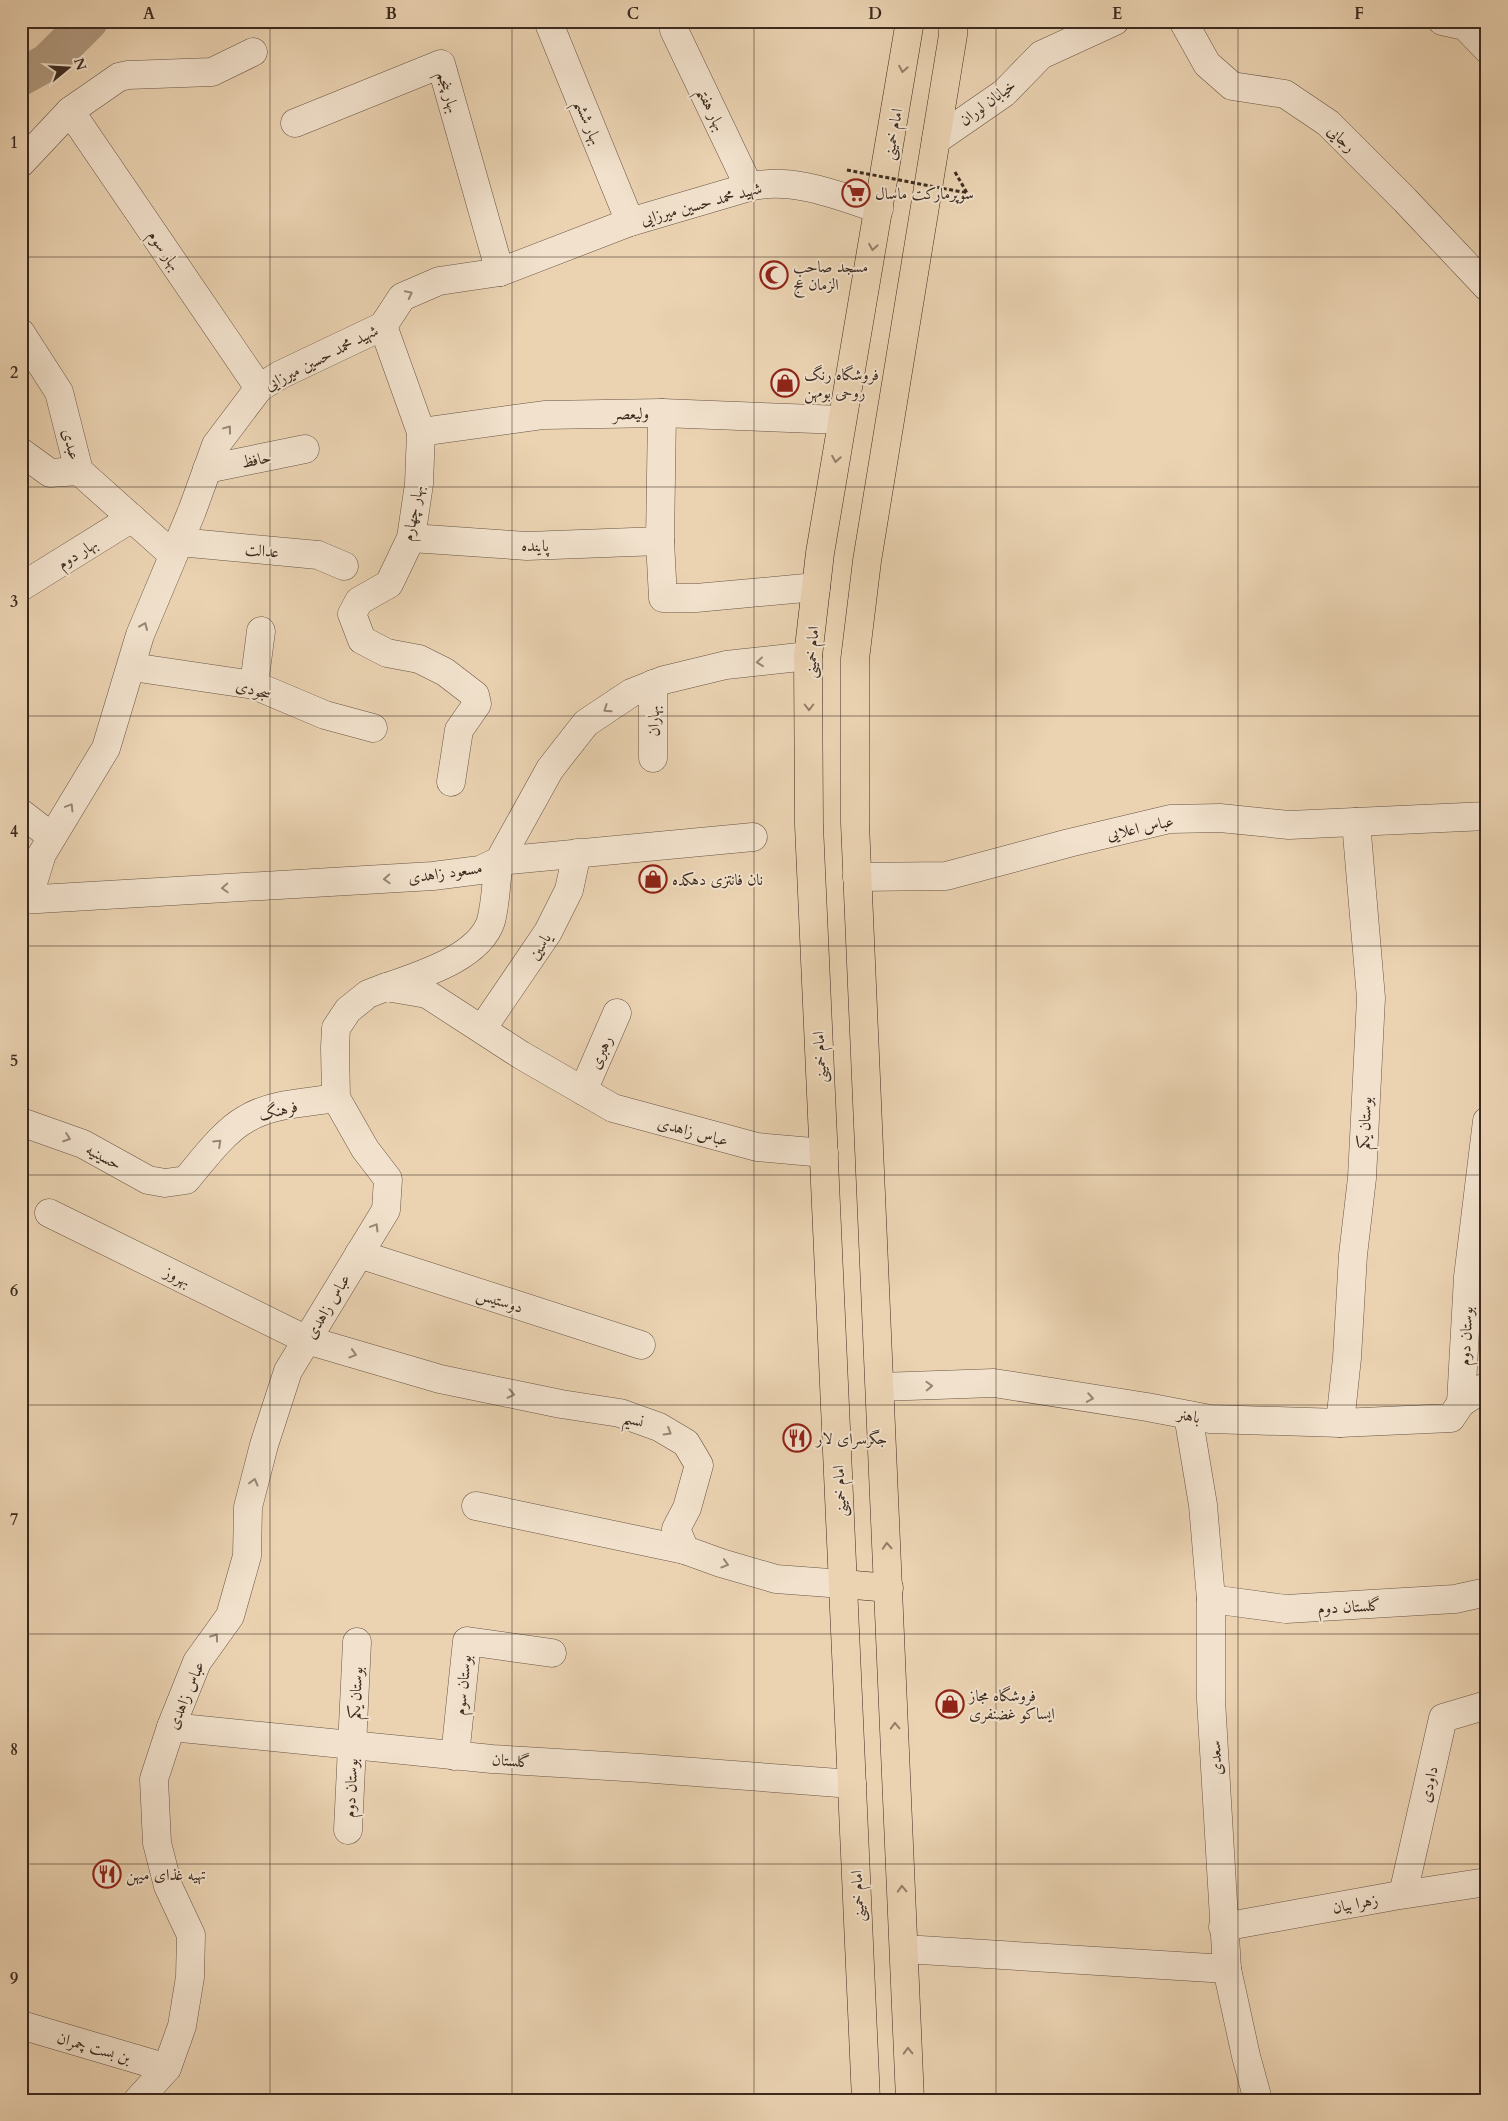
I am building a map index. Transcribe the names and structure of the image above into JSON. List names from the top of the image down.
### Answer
{
  "streets": {
    "highway": ["امام خمینی"],
    "street": [
      "بهار پنجم",
      "خیابان لوران",
      "بهار هفتم",
      "بهار ششم",
      "رجایی",
      "شهید محمد حسین میرزایی",
      "بهار سوم",
      "ولیعصر",
      "عبدی",
      "حافظ",
      "بهار چهارم",
      "پاینده",
      "عدالت",
      "بهار دوم",
      "سجودی",
      "بهاران",
      "عباس اعلایی",
      "مسعود زاهدی",
      "یاسین",
      "رهبری",
      "فرهنگ",
      "بوستان یکم",
      "عباس زاهدی",
      "حسینیه",
      "بهروز",
      "دوستیس",
      "بوستان دوم",
      "باهنر",
      "نسیم",
      "گلستان دوم",
      "بوستان سوم",
      "سعدی",
      "گلستان",
      "داودی",
      "زهرا بیان",
      "بن بست چمران"
    ]
  },
  "crossings": [
    ["بهار پنجم", "شهید محمد حسین میرزایی"],
    ["بهار هفتم", "شهید محمد حسین میرزایی"],
    ["بهار ششم", "شهید محمد حسین میرزایی"],
    ["امام خمینی", "شهید محمد حسین میرزایی"],
    ["امام خمینی", "ولیعصر"],
    ["امام خمینی", "مسعود زاهدی"],
    ["امام خمینی", "عباس زاهدی"],
    ["امام خمینی", "گلستان"],
    ["شهید محمد حسین میرزایی", "بهار سوم"],
    ["شهید محمد حسین میرزایی", "عبدی"],
    ["شهید محمد حسین میرزایی", "حافظ"],
    ["شهید محمد حسین میرزایی", "بهار چهارم"],
    ["شهید محمد حسین میرزایی", "عدالت"],
    ["شهید محمد حسین میرزایی", "سجودی"],
    ["شهید محمد حسین میرزایی", "مسعود زاهدی"],
    ["ولیعصر", "بهار چهارم"],
    ["عبدی", "عدالت"],
    ["عبدی", "بهار دوم"],
    ["بهار چهارم", "پاینده"],
    ["بهاران", "مسعود زاهدی"],
    ["عباس اعلایی", "بوستان یکم"],
    ["یاسین", "عباس زاهدی"],
    ["رهبری", "عباس زاهدی"],
    ["فرهنگ", "عباس زاهدی"],
    ["فرهنگ", "حسینیه"],
    ["بوستان یکم", "بوستان دوم"],
    ["بوستان یکم", "باهنر"],
    ["بوستان یکم", "گلستان"],
    ["عباس زاهدی", "بهروز"],
    ["عباس زاهدی", "دوستیس"],
    ["عباس زاهدی", "نسیم"],
    ["عباس زاهدی", "گلستان"],
    ["عباس زاهدی", "بن بست چمران"],
    ["بهروز", "نسیم"],
    ["بوستان دوم", "باهنر"],
    ["بوستان دوم", "گلستان"],
    ["باهنر", "سعدی"],
    ["گلستان دوم", "سعدی"],
    ["بوستان سوم", "گلستان"],
    ["سعدی", "زهرا بیان"],
    ["داودی", "زهرا بیان"]
  ],
  "one_way": [
    "شهید محمد حسین میرزایی",
    "مسعود زاهدی",
    "فرهنگ",
    "حسینیه",
    "باهنر"
  ],
  "places": {
    "supermarket": ["سوپرمارکت ماسال"],
    "mosque": ["مسجد صاحب الزمان عج"],
    "shop": ["فروشگاه رنگ روحی بومهن", "نان فانتزی دهکده", "فروشگاه مجاز ایساکو غضنفری"],
    "restaurant": ["جگرسرای لار", "تهیه غذای میهن"]
  },
  "north": "right",
  "grid": {
    "columns": [
      "A",
      "B",
      "C",
      "D",
      "E",
      "F"
    ],
    "rows": [
      "1",
      "2",
      "3",
      "4",
      "5",
      "6",
      "7",
      "8",
      "9"
    ]
  }
}
